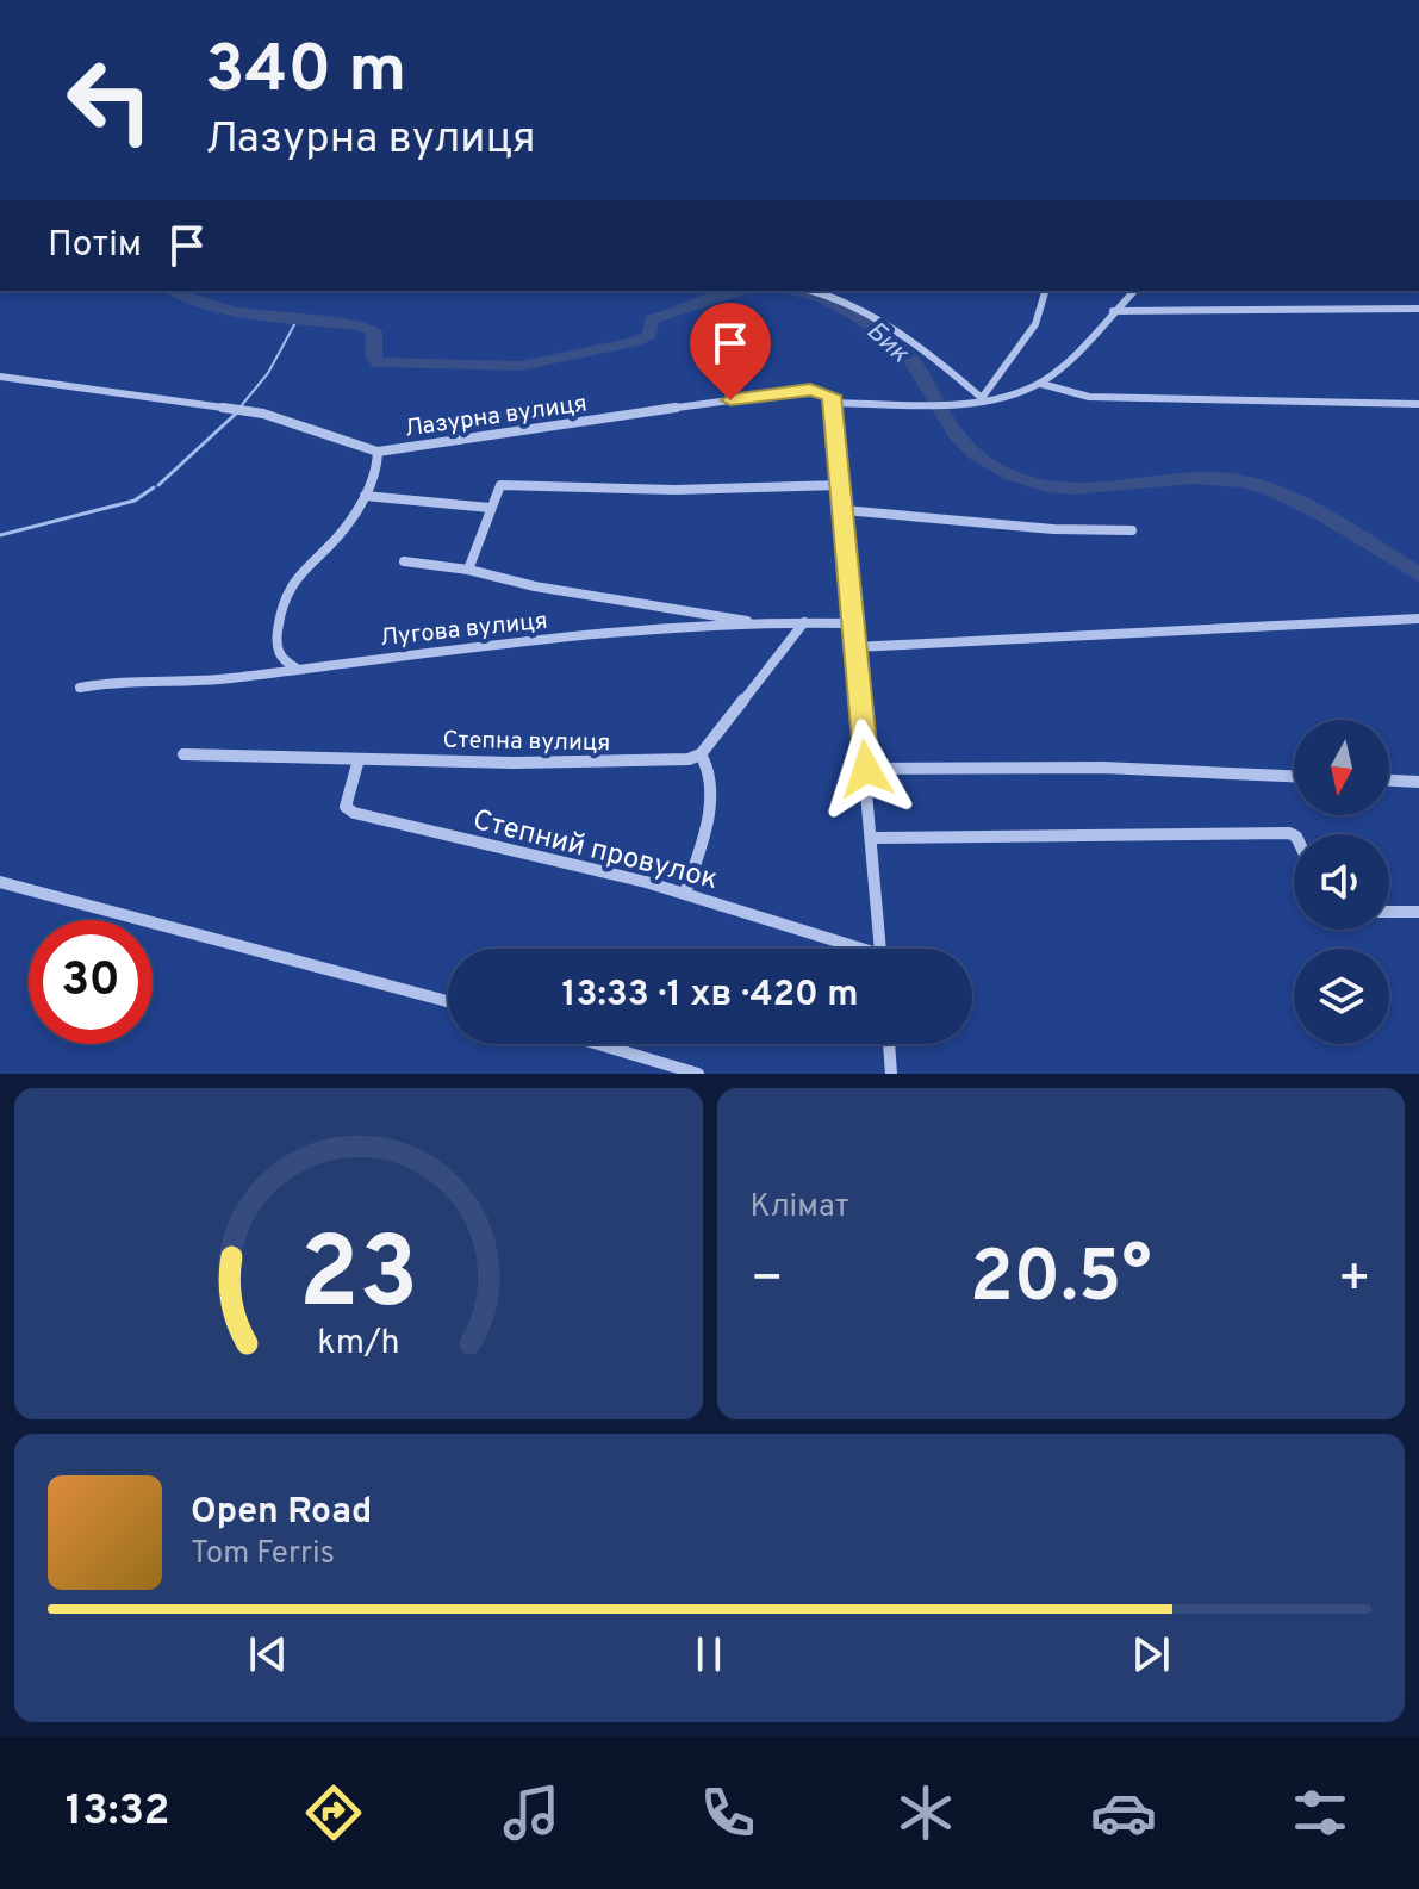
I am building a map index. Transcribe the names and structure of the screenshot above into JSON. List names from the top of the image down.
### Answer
{
  "streets": {
    "street": [
      "Лазурна вулиця",
      "Лугова вулиця",
      "Степна вулиця",
      "Степний провулок"
    ]
  },
  "crossings": [
    ["Степна вулиця", "Степний провулок"]
  ],
  "water": ["Бик"],
  "north": "bottom",
  "page": {
    "turn": ["340 m", "Лазурна вулиця"],
    "then": "Потім",
    "limit": "30",
    "trip": "13:33 · 1 хв · 420 m",
    "tile": "Клімат",
    "heat": ["−", "20.5°", "+"],
    "song": ["Open Road", "Tom Ferris"],
    "tabs": "13:32",
    "gauge": ["23", "km/h"]
  }
}
